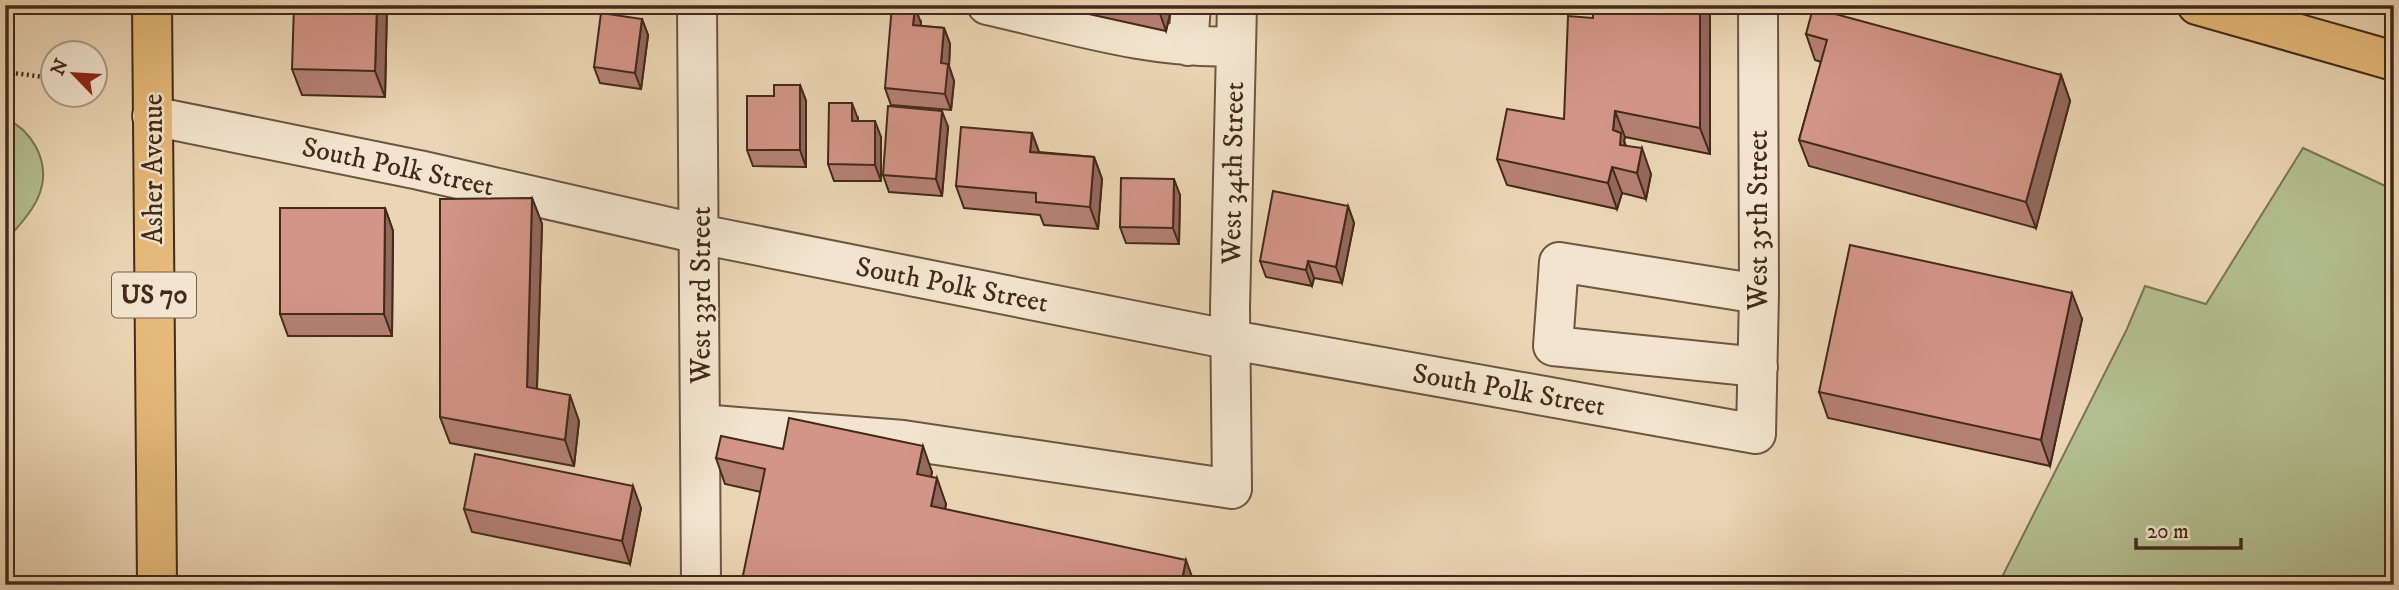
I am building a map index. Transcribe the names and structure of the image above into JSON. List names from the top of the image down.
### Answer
{
  "streets": {
    "main road": ["Asher Avenue", "US 70"],
    "street": [
      "South Polk Street",
      "West 34th Street",
      "West 35th Street",
      "West 33rd Street"
    ]
  },
  "crossings": [
    ["South Polk Street", "Asher Avenue"],
    ["South Polk Street", "West 34th Street"],
    ["South Polk Street", "West 35th Street"],
    ["South Polk Street", "West 33rd Street"],
    ["West 34th Street", "West 33rd Street"]
  ],
  "scale_bar": "20 m",
  "north": "top left"
}
